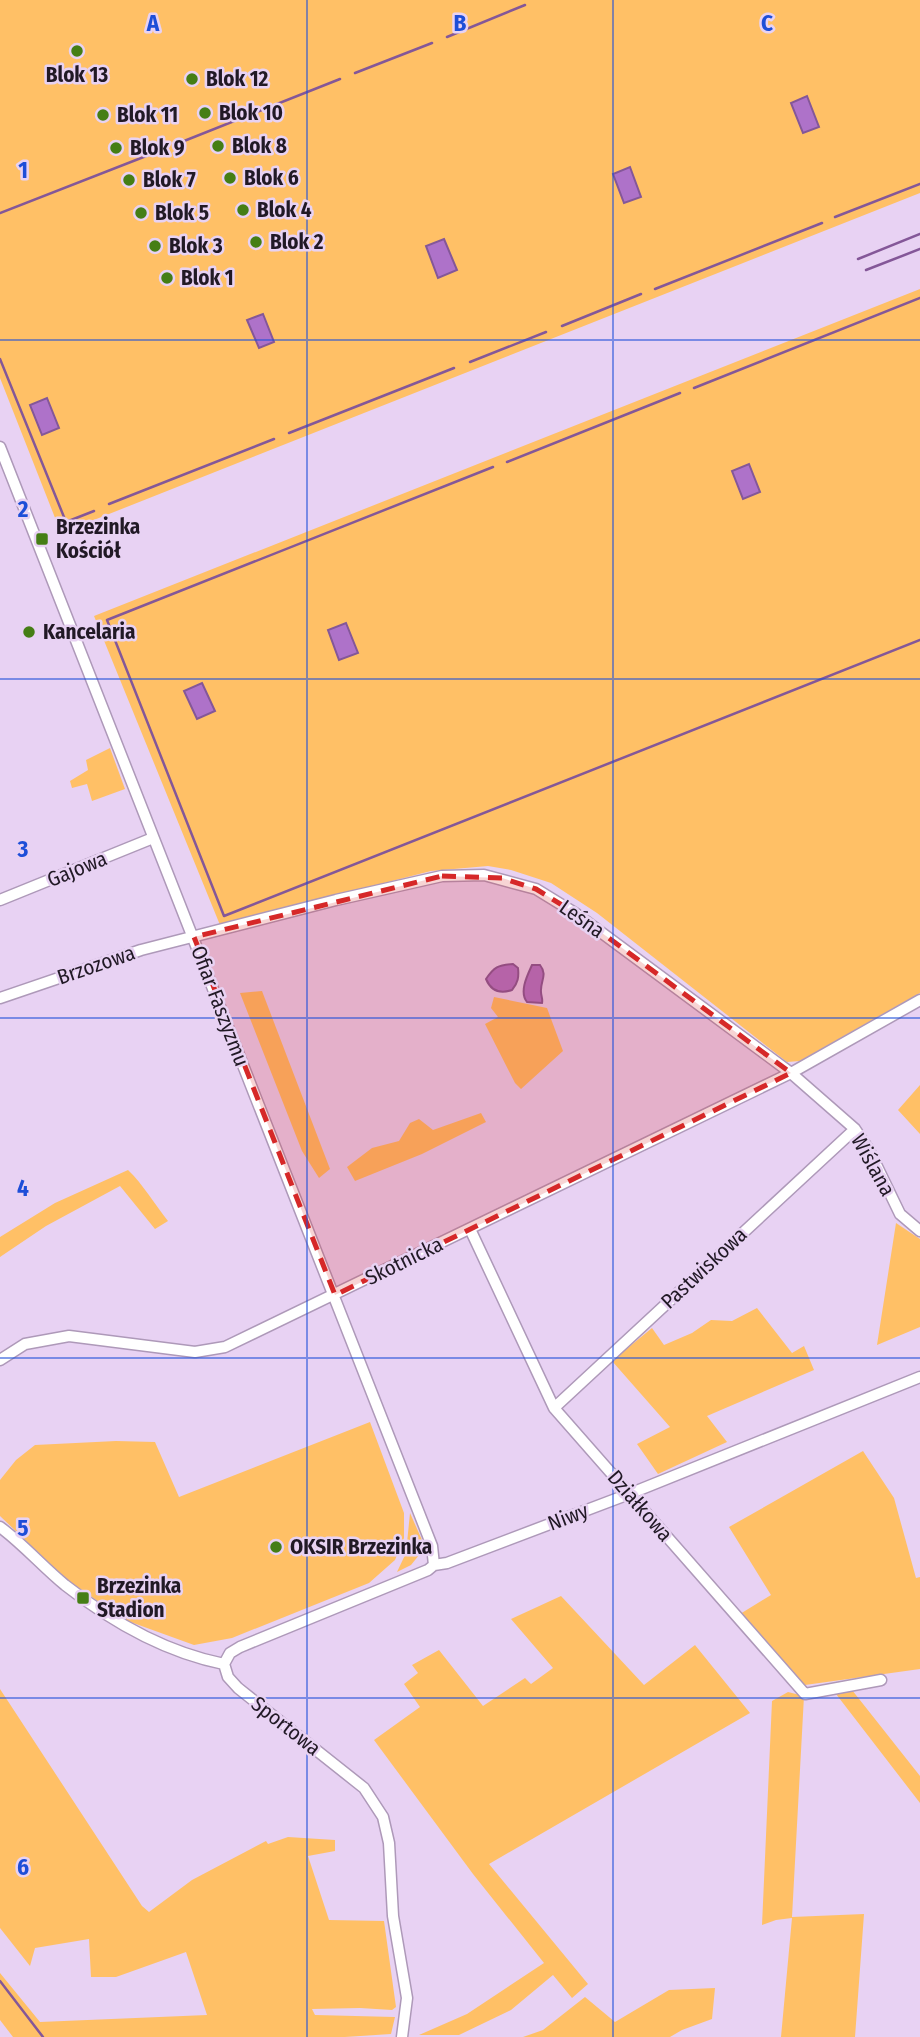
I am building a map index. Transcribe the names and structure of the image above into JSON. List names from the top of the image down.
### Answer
{
  "streets": {
    "street": [
      "Gajowa",
      "Leśna",
      "Brzozowa",
      "Ofiar Faszyzmu",
      "Wiślana",
      "Skotnicka",
      "Pastwiskowa",
      "Działkowa",
      "Niwy",
      "Sportowa"
    ]
  },
  "crossings": [
    ["Gajowa", "Ofiar Faszyzmu"],
    ["Leśna", "Brzozowa"],
    ["Leśna", "Ofiar Faszyzmu"],
    ["Leśna", "Wiślana"],
    ["Leśna", "Skotnicka"],
    ["Brzozowa", "Ofiar Faszyzmu"],
    ["Ofiar Faszyzmu", "Skotnicka"],
    ["Ofiar Faszyzmu", "Niwy"],
    ["Wiślana", "Skotnicka"],
    ["Wiślana", "Pastwiskowa"],
    ["Skotnicka", "Działkowa"],
    ["Pastwiskowa", "Działkowa"],
    ["Działkowa", "Niwy"],
    ["Niwy", "Sportowa"]
  ],
  "places": {
    "other": [
      "Blok 13",
      "Blok 12",
      "Blok 10",
      "Blok 11",
      "Blok 8",
      "Blok 9",
      "Blok 6",
      "Blok 7",
      "Blok 4",
      "Blok 5",
      "Blok 2",
      "Blok 3",
      "Blok 1",
      "Kancelaria",
      "OKSIR Brzezinka"
    ],
    "transit": ["Brzezinka Kościół", "Brzezinka Stadion"]
  },
  "grid": {
    "columns": ["A", "B", "C"],
    "rows": [
      "1",
      "2",
      "3",
      "4",
      "5",
      "6"
    ]
  }
}
